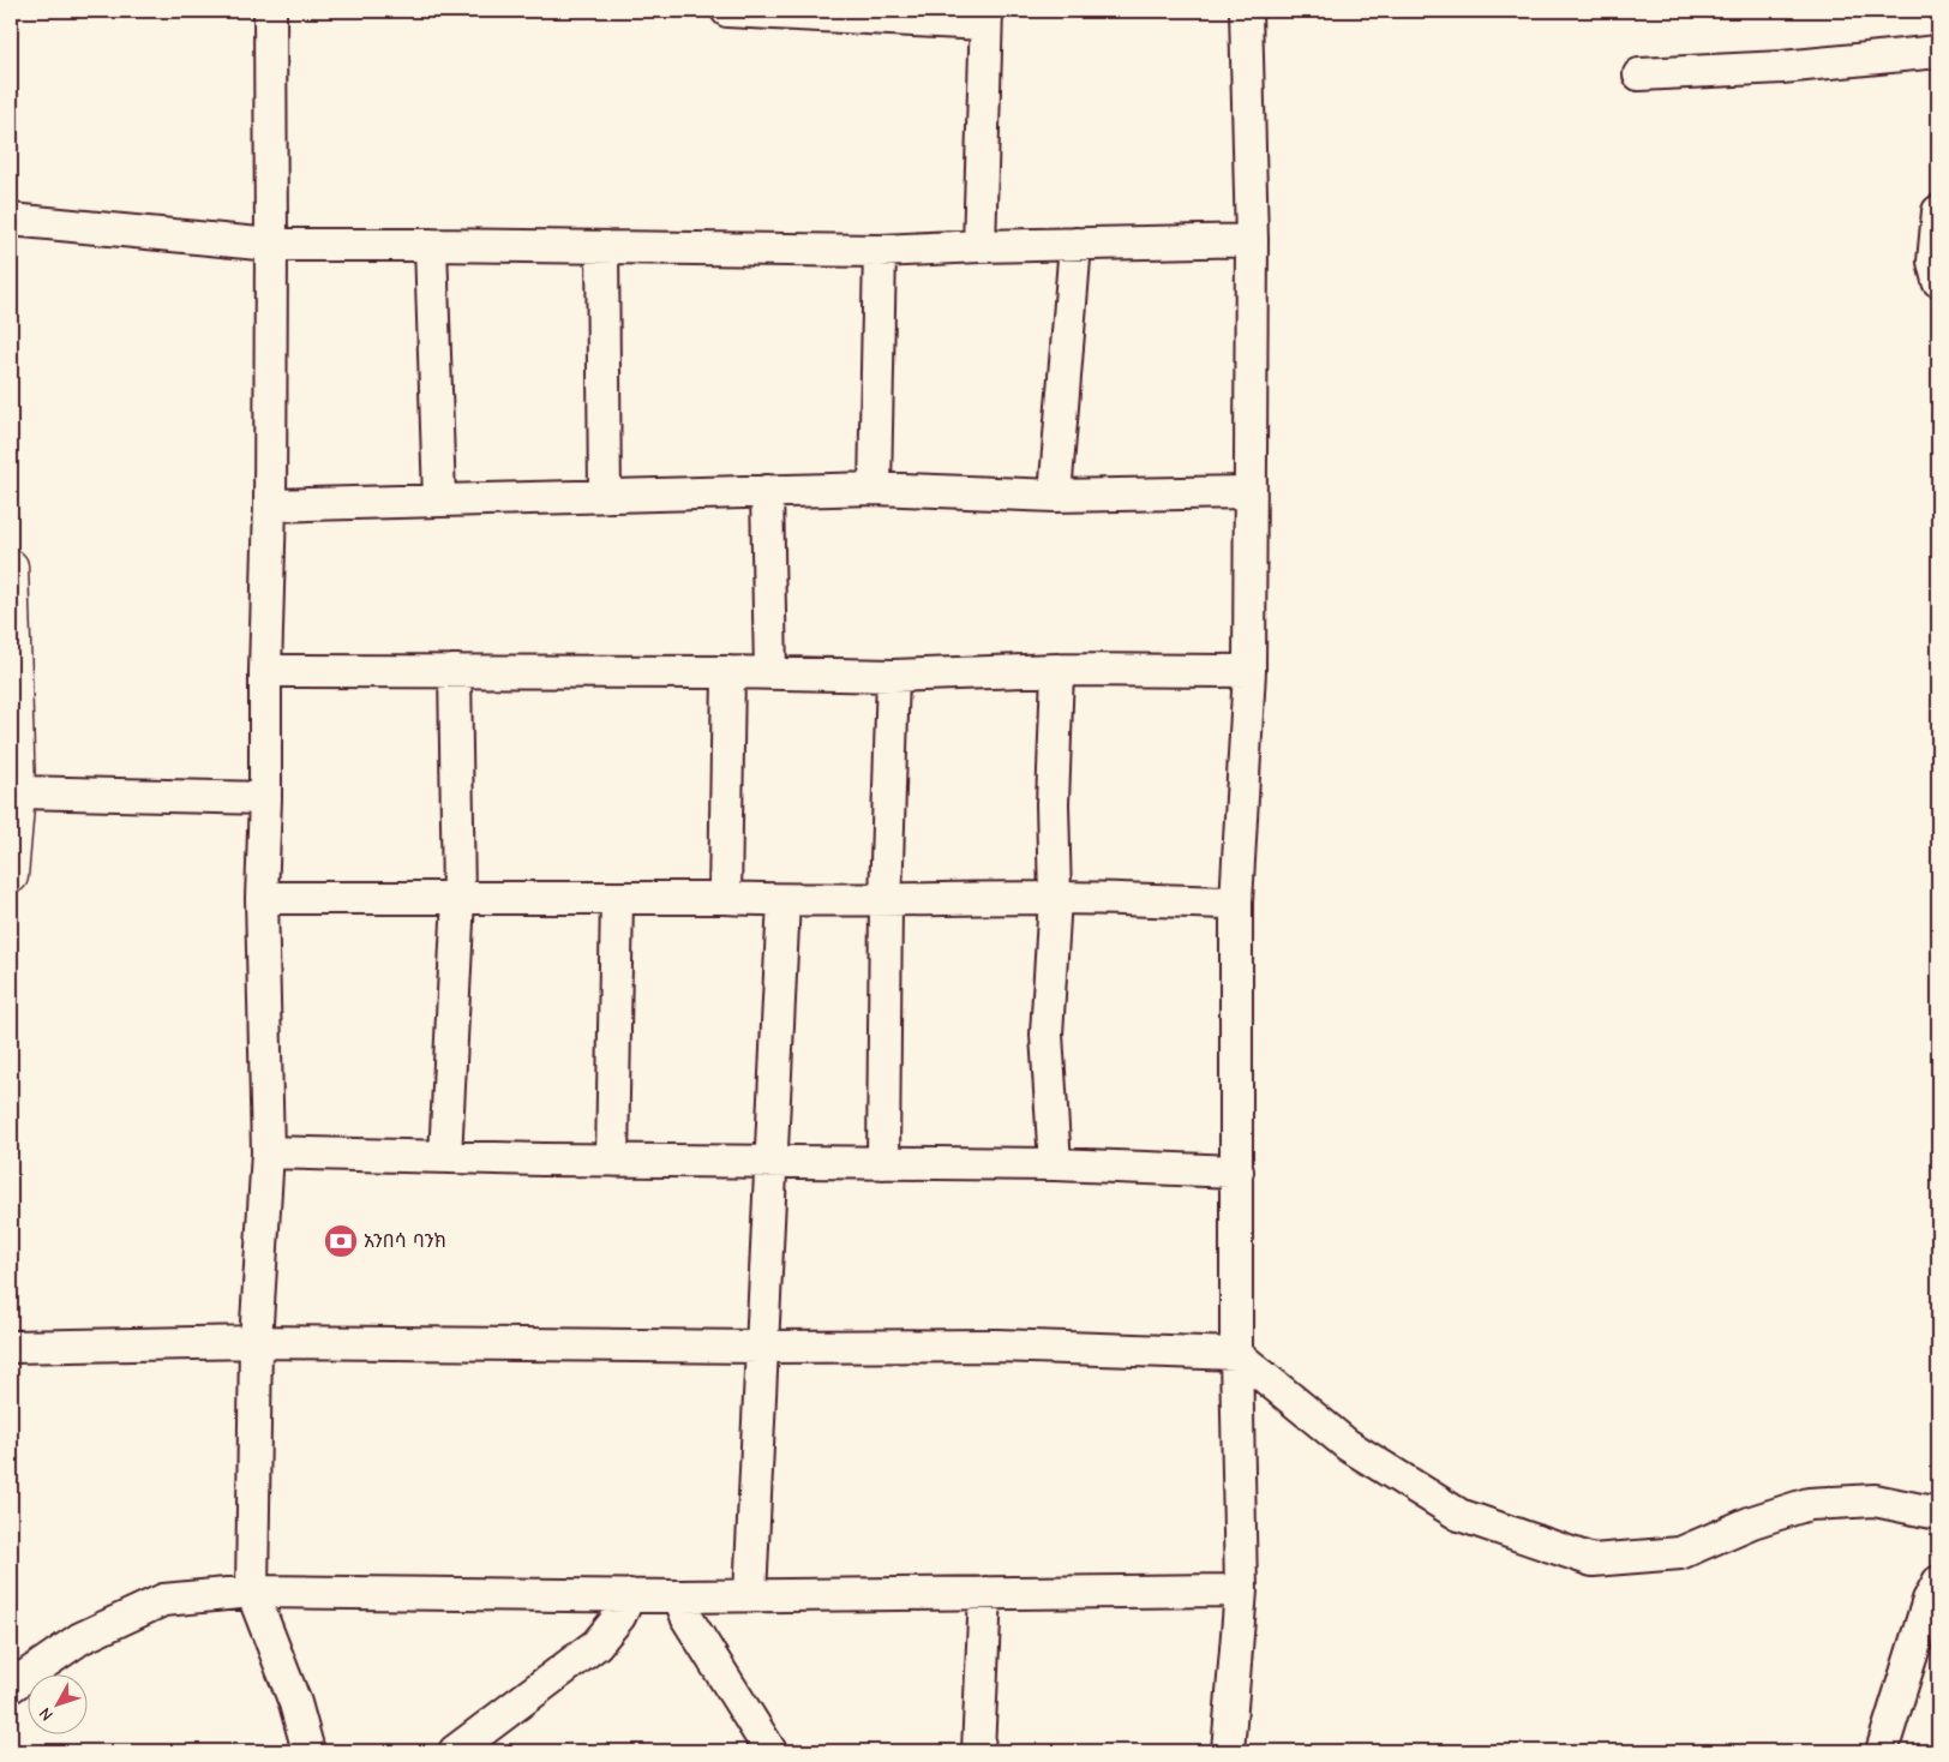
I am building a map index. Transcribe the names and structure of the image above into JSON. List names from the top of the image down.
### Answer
{
  "places": {
    "bank": ["አንበሳ ባንክ"]
  },
  "north": "bottom left"
}
